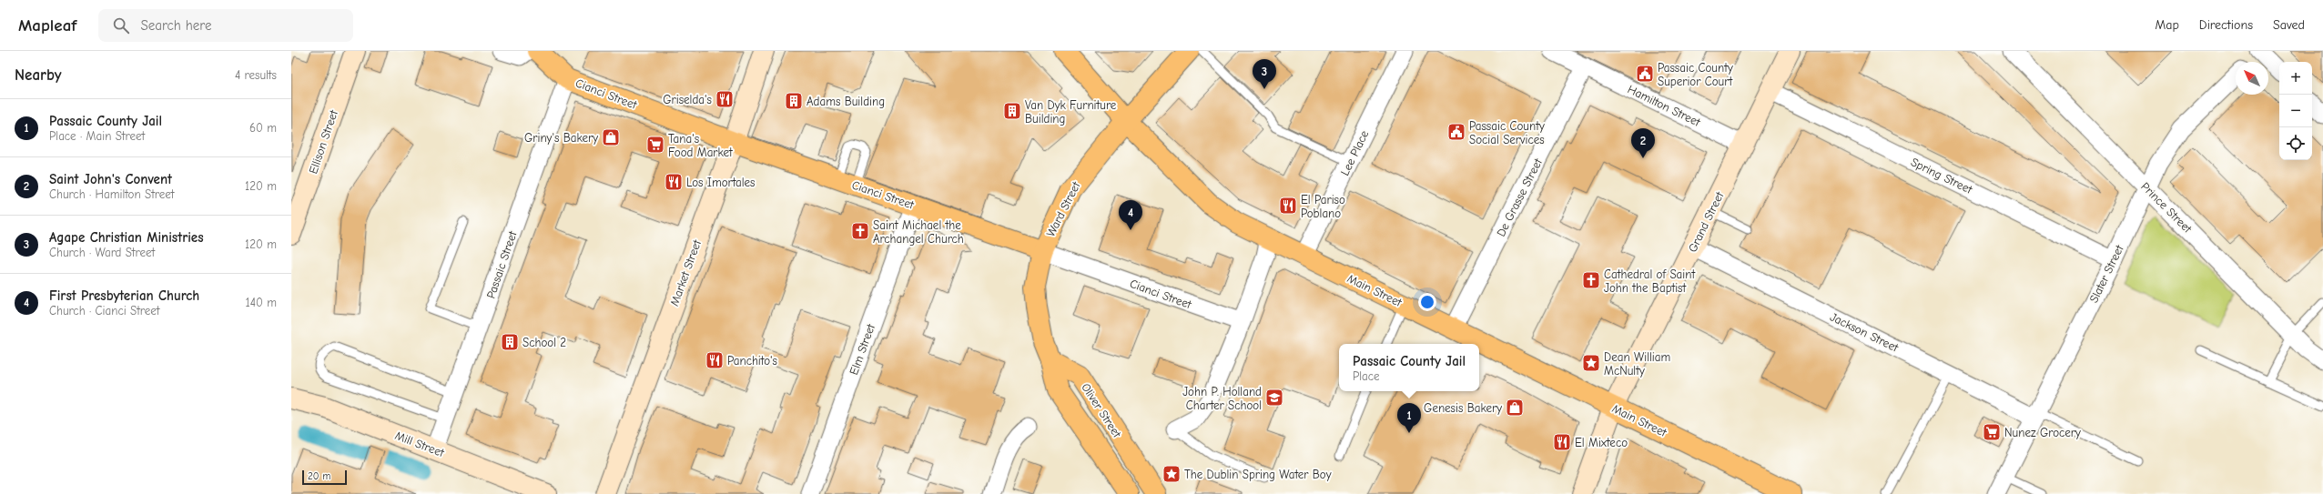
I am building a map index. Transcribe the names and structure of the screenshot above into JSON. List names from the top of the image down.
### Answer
{
  "streets": {
    "main road": [
      "Cianci Street",
      "Ward Street",
      "Main Street",
      "Oliver Street"
    ],
    "street": [
      "Hamilton Street",
      "Ellison Street",
      "Lee Place",
      "Spring Street",
      "De Grasse Street",
      "Prince Street",
      "Grand Street",
      "Passaic Street",
      "Market Street",
      "Slater Street",
      "Jackson Street",
      "Elm Street",
      "Mill Street"
    ]
  },
  "crossings": [
    ["Cianci Street", "Ward Street"],
    ["Cianci Street", "Passaic Street"],
    ["Cianci Street", "Market Street"],
    ["Cianci Street", "Elm Street"],
    ["Hamilton Street", "De Grasse Street"],
    ["Hamilton Street", "Grand Street"],
    ["Lee Place", "Main Street"],
    ["Spring Street", "Grand Street"],
    ["Spring Street", "Slater Street"],
    ["De Grasse Street", "Main Street"],
    ["Prince Street", "Slater Street"],
    ["Ward Street", "Main Street"],
    ["Ward Street", "Oliver Street"],
    ["Grand Street", "Main Street"],
    ["Grand Street", "Jackson Street"],
    ["Passaic Street", "Mill Street"],
    ["Slater Street", "Jackson Street"]
  ],
  "places": {
    "public building": ["Passaic County Superior Court", "Passaic County Social Services"],
    "restaurant": [
      "Griselda's",
      "Los Imortales",
      "El Pariso Poblano",
      "Panchito's",
      "El Mixteco"
    ],
    "building": ["Adams Building", "Van Dyk Furniture Building", "School 2"],
    "shop": ["Griny's Bakery", "Genesis Bakery"],
    "supermarket": ["Tana's Food Market", "Nunez Grocery"],
    "church": ["Saint Michael the Archangel Church", "Cathedral of Saint John the Baptist"],
    "place": ["Dean William McNulty", "The Dublin Spring Water Boy"],
    "school or university": ["John P. Holland Charter School"]
  },
  "scale_bar": "20 m",
  "north": "top left",
  "page": {
    "header": "Mapleaf",
    "search": "Search here",
    "nav": ["Map", "Directions", "Saved"],
    "heading": ["Nearby", "4 results"],
    "pins": [
      "3",
      "2",
      "4",
      "1"
    ],
    "map_buttons": ["+", "−"],
    "list": [
      {
        "mark": "1",
        "name": "Passaic County Jail",
        "note": "Place · Main Street",
        "value": "60 m"
      },
      {
        "mark": "2",
        "name": "Saint John's Convent",
        "note": "Church · Hamilton Street",
        "value": "120 m"
      },
      {
        "mark": "3",
        "name": "Agape Christian Ministries",
        "note": "Church · Ward Street",
        "value": "120 m"
      },
      {
        "mark": "4",
        "name": "First Presbyterian Church",
        "note": "Church · Cianci Street",
        "value": "140 m"
      }
    ],
    "popup": ["Passaic County Jail", "Place"],
    "scale": "20 m"
  }
}
